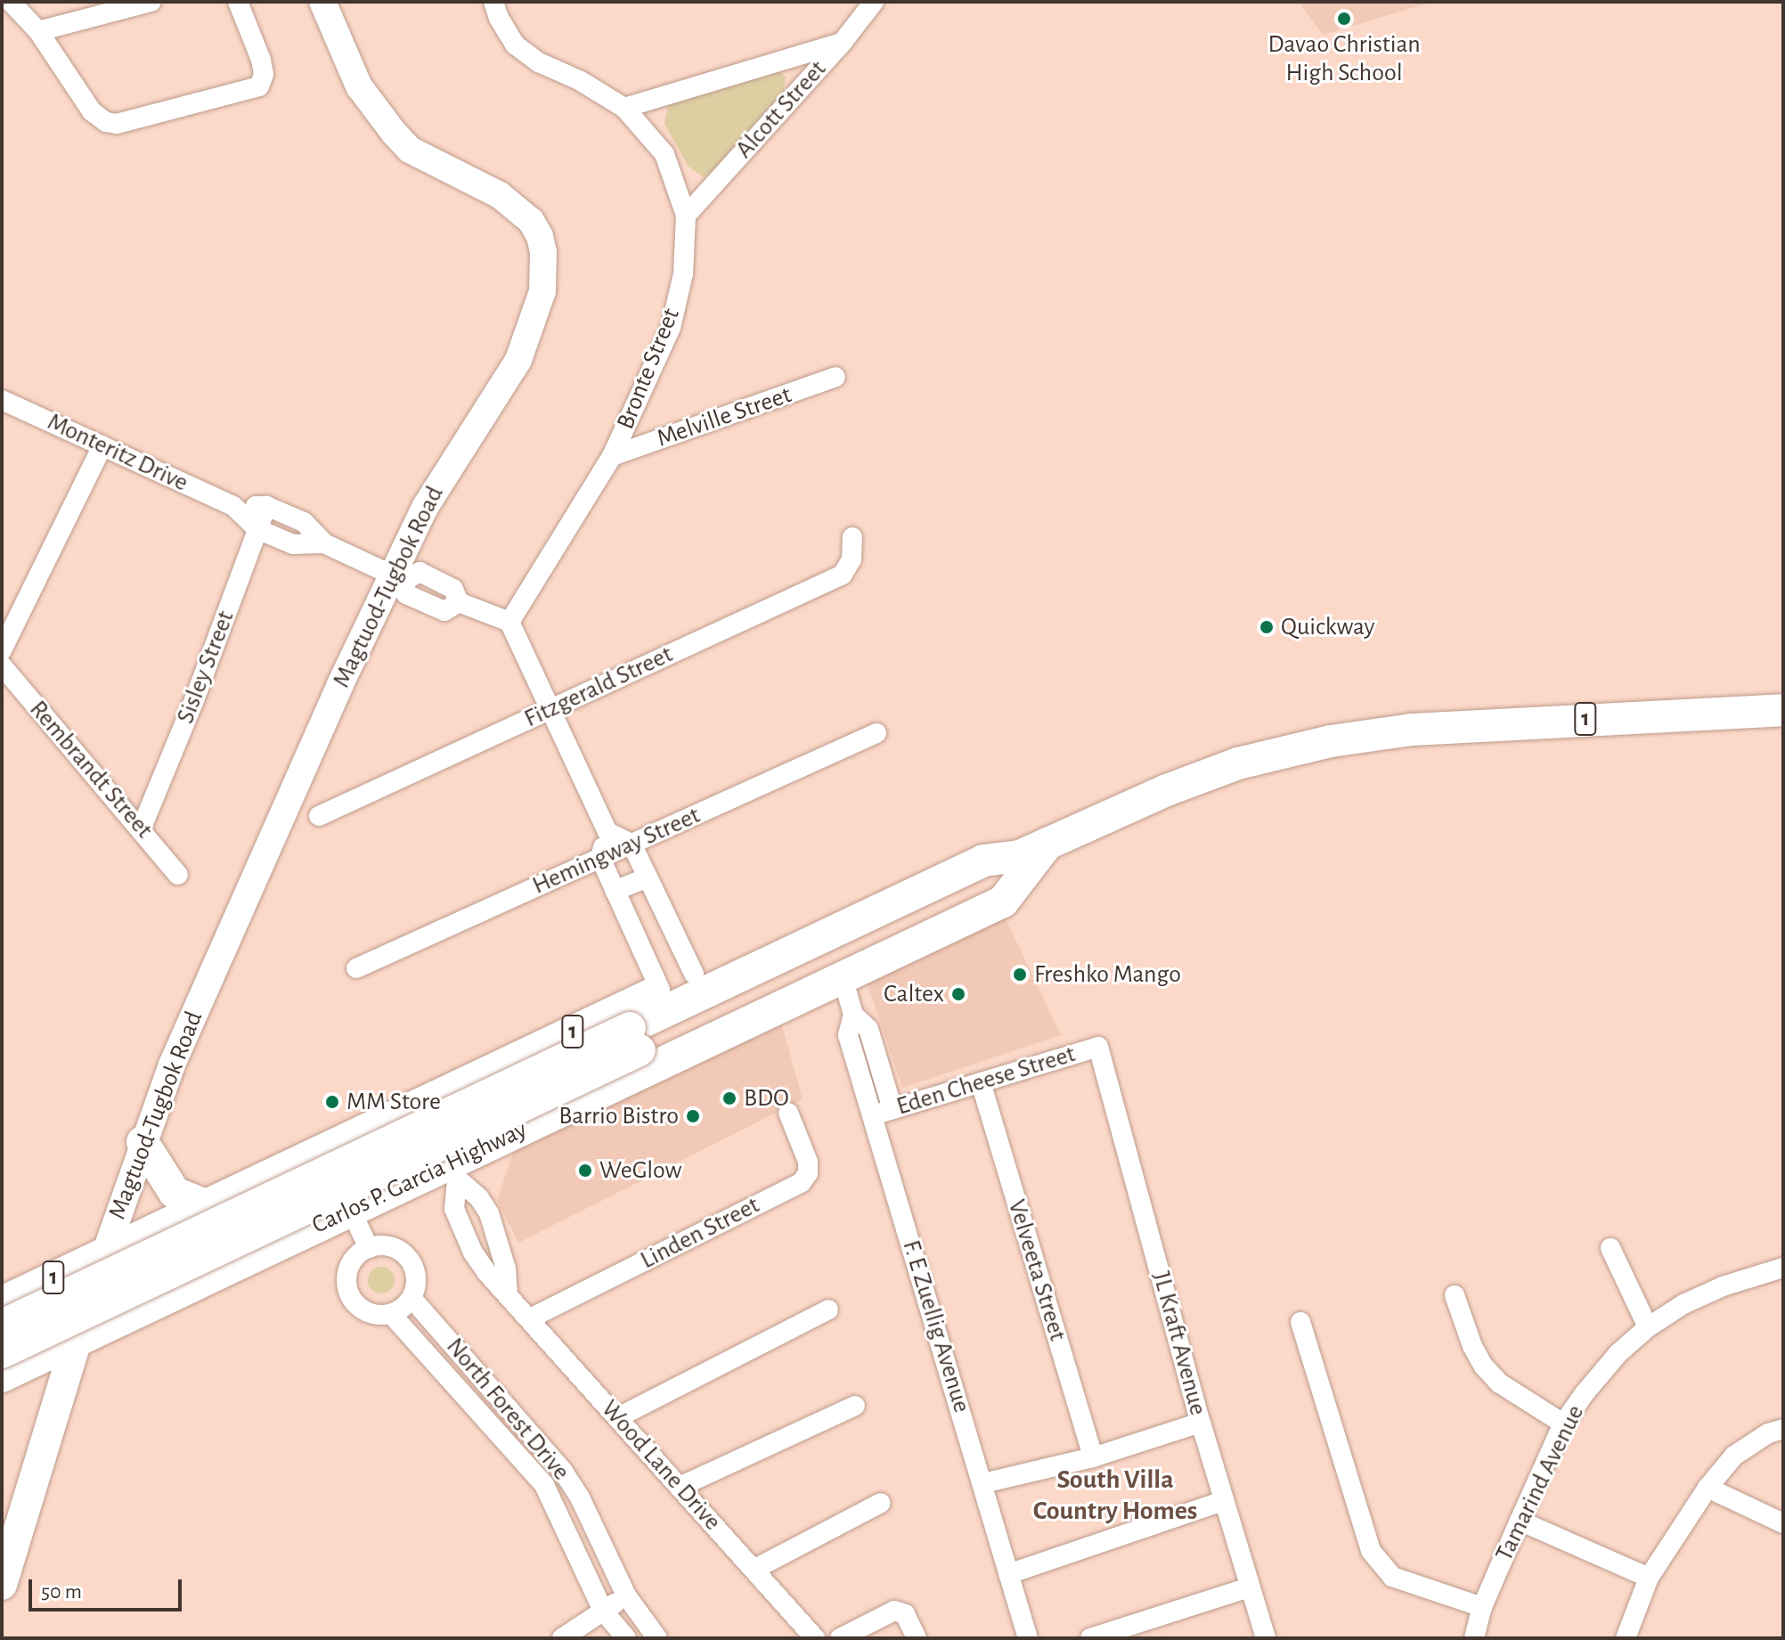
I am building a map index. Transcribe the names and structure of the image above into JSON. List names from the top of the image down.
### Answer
{
  "streets": {
    "highway": ["1", "Carlos P. Garcia Highway"],
    "main road": ["Magtuod-Tugbok Road"],
    "street": [
      "Alcott Street",
      "Bronte Street",
      "Melville Street",
      "Monteritz Drive",
      "Sisley Street",
      "Fitzgerald Street",
      "Rembrandt Street",
      "Hemingway Street",
      "Eden Cheese Street",
      "Linden Street",
      "Velveeta Street",
      "F. E Zuellig Avenue",
      "JL Kraft Avenue",
      "North Forest Drive",
      "Wood Lane Drive",
      "Tamarind Avenue"
    ]
  },
  "crossings": [
    ["Alcott Street", "Bronte Street"],
    ["Bronte Street", "Melville Street"],
    ["Bronte Street", "Monteritz Drive"],
    ["Monteritz Drive", "Magtuod-Tugbok Road"],
    ["Monteritz Drive", "Sisley Street"],
    ["Magtuod-Tugbok Road", "Carlos P. Garcia Highway"],
    ["Sisley Street", "Rembrandt Street"],
    ["Eden Cheese Street", "Velveeta Street"],
    ["Eden Cheese Street", "F. E Zuellig Avenue"],
    ["Eden Cheese Street", "JL Kraft Avenue"],
    ["Carlos P. Garcia Highway", "F. E Zuellig Avenue"],
    ["Carlos P. Garcia Highway", "Wood Lane Drive"],
    ["Linden Street", "Wood Lane Drive"]
  ],
  "districts": ["South Villa Country Homes"],
  "places": [
    "Davao Christian High School",
    "Quickway",
    "Freshko Mango",
    "Caltex",
    "BDO",
    "MM Store",
    "Barrio Bistro",
    "WeGlow"
  ],
  "scale_bar": "50 m"
}
